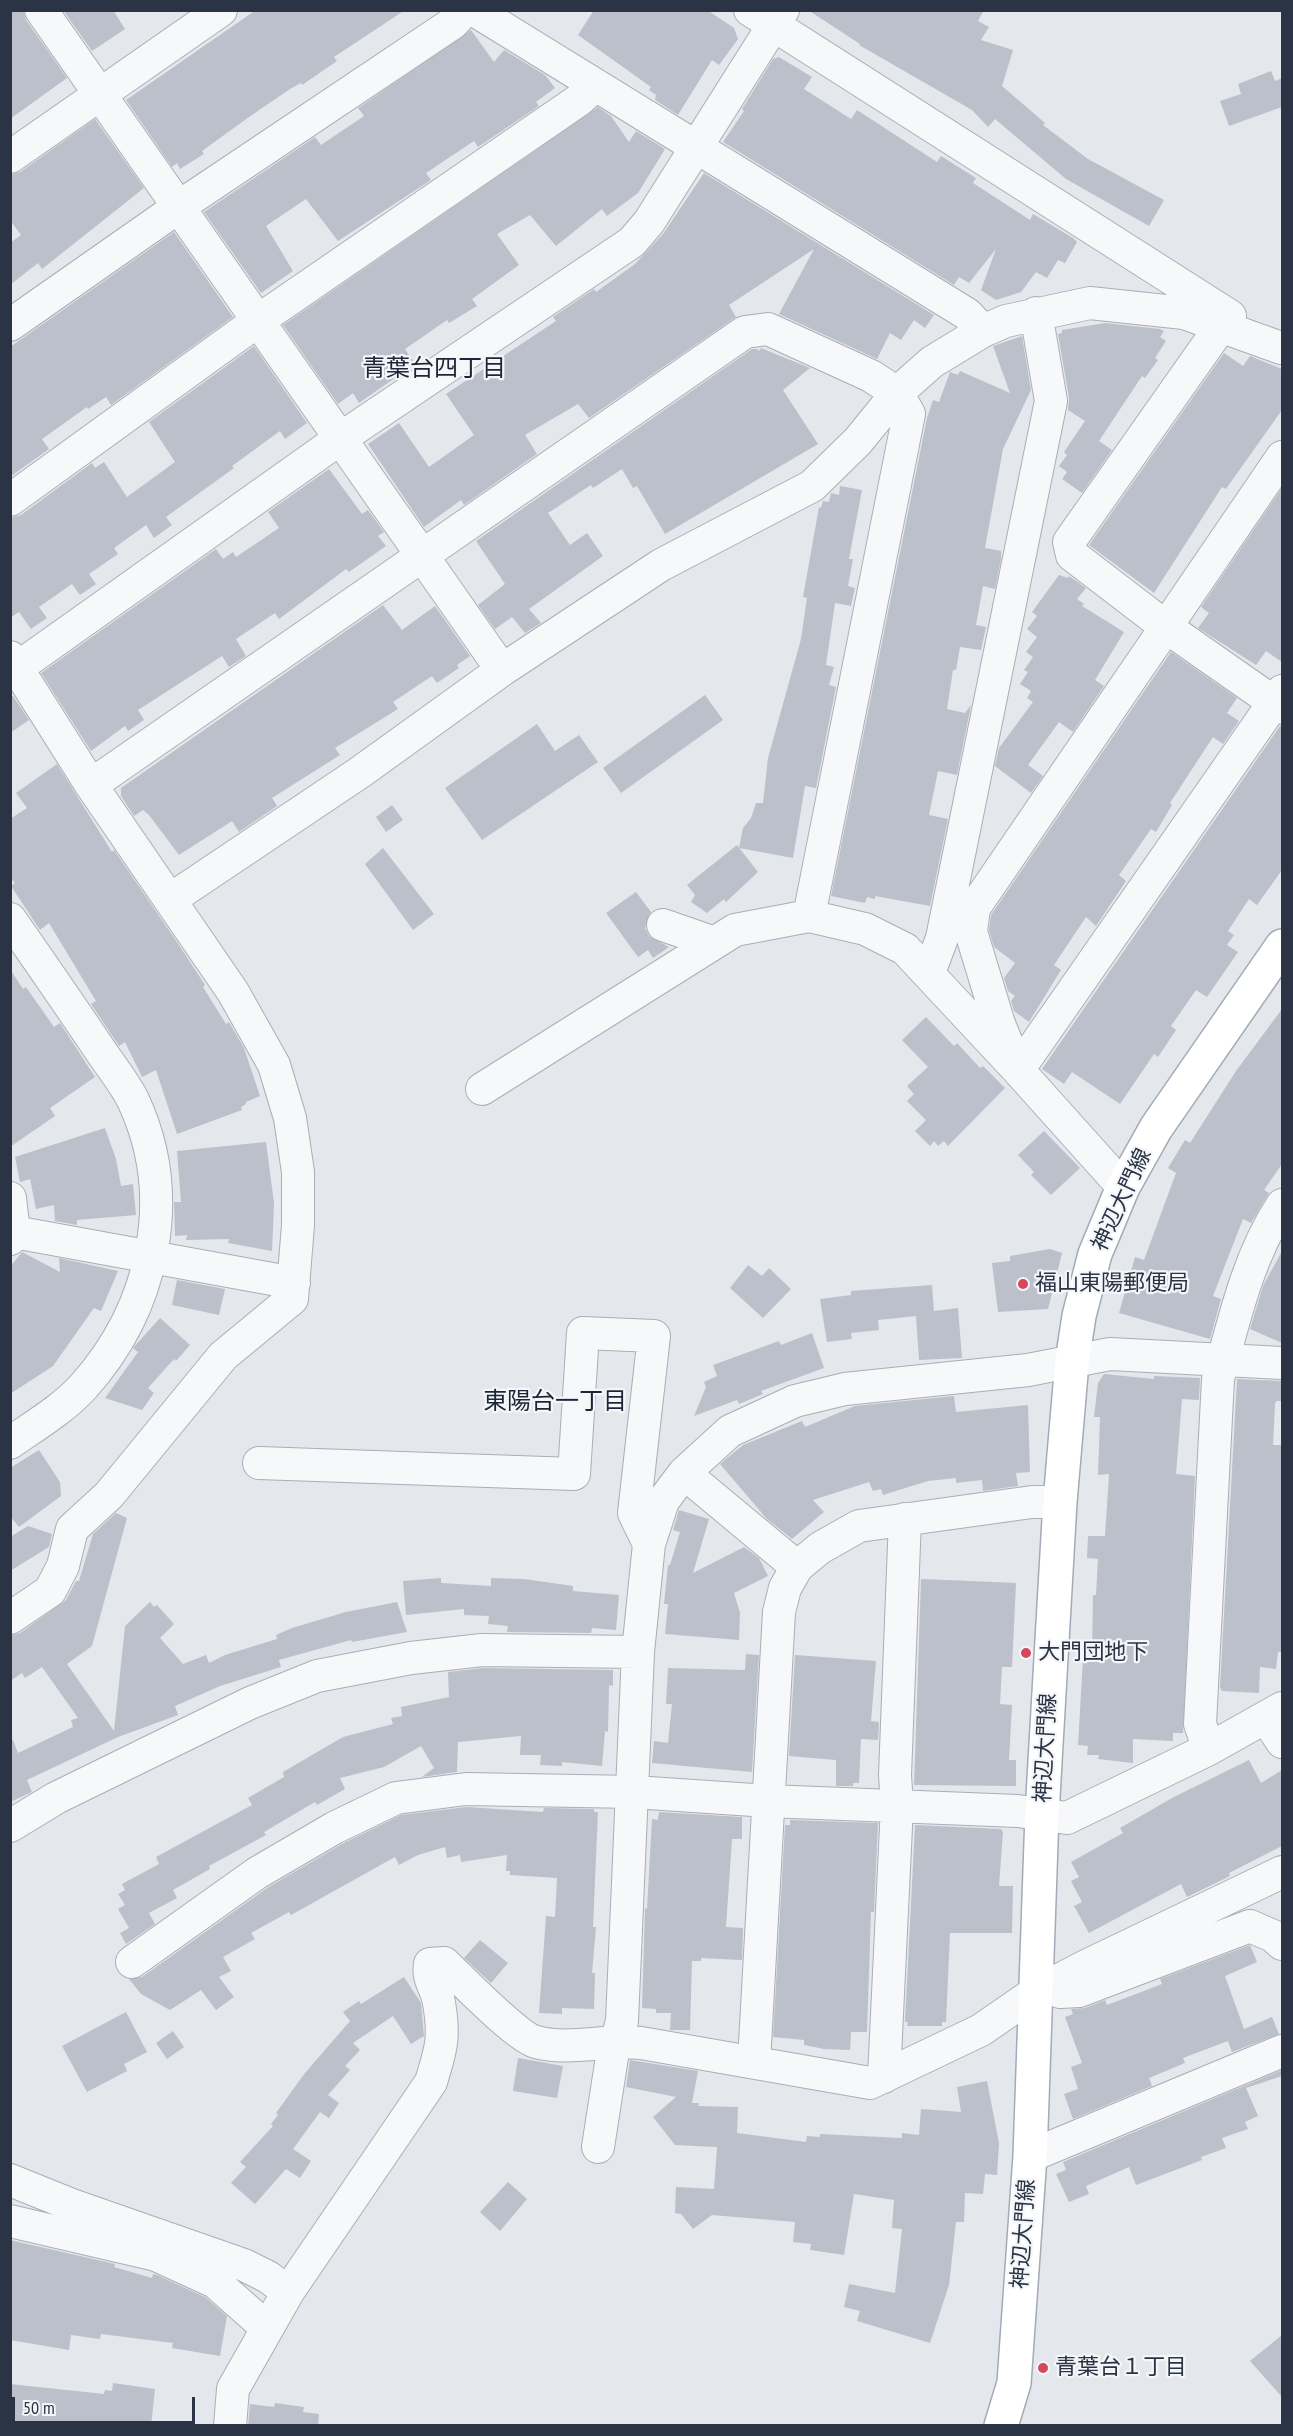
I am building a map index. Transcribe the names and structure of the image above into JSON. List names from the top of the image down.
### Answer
{
  "streets": {
    "main road": ["神辺大門線"]
  },
  "districts": ["青葉台四丁目", "東陽台一丁目"],
  "places": ["福山東陽郵便局", "大門団地下", "青葉台１丁目"],
  "scale_bar": "50 m"
}
